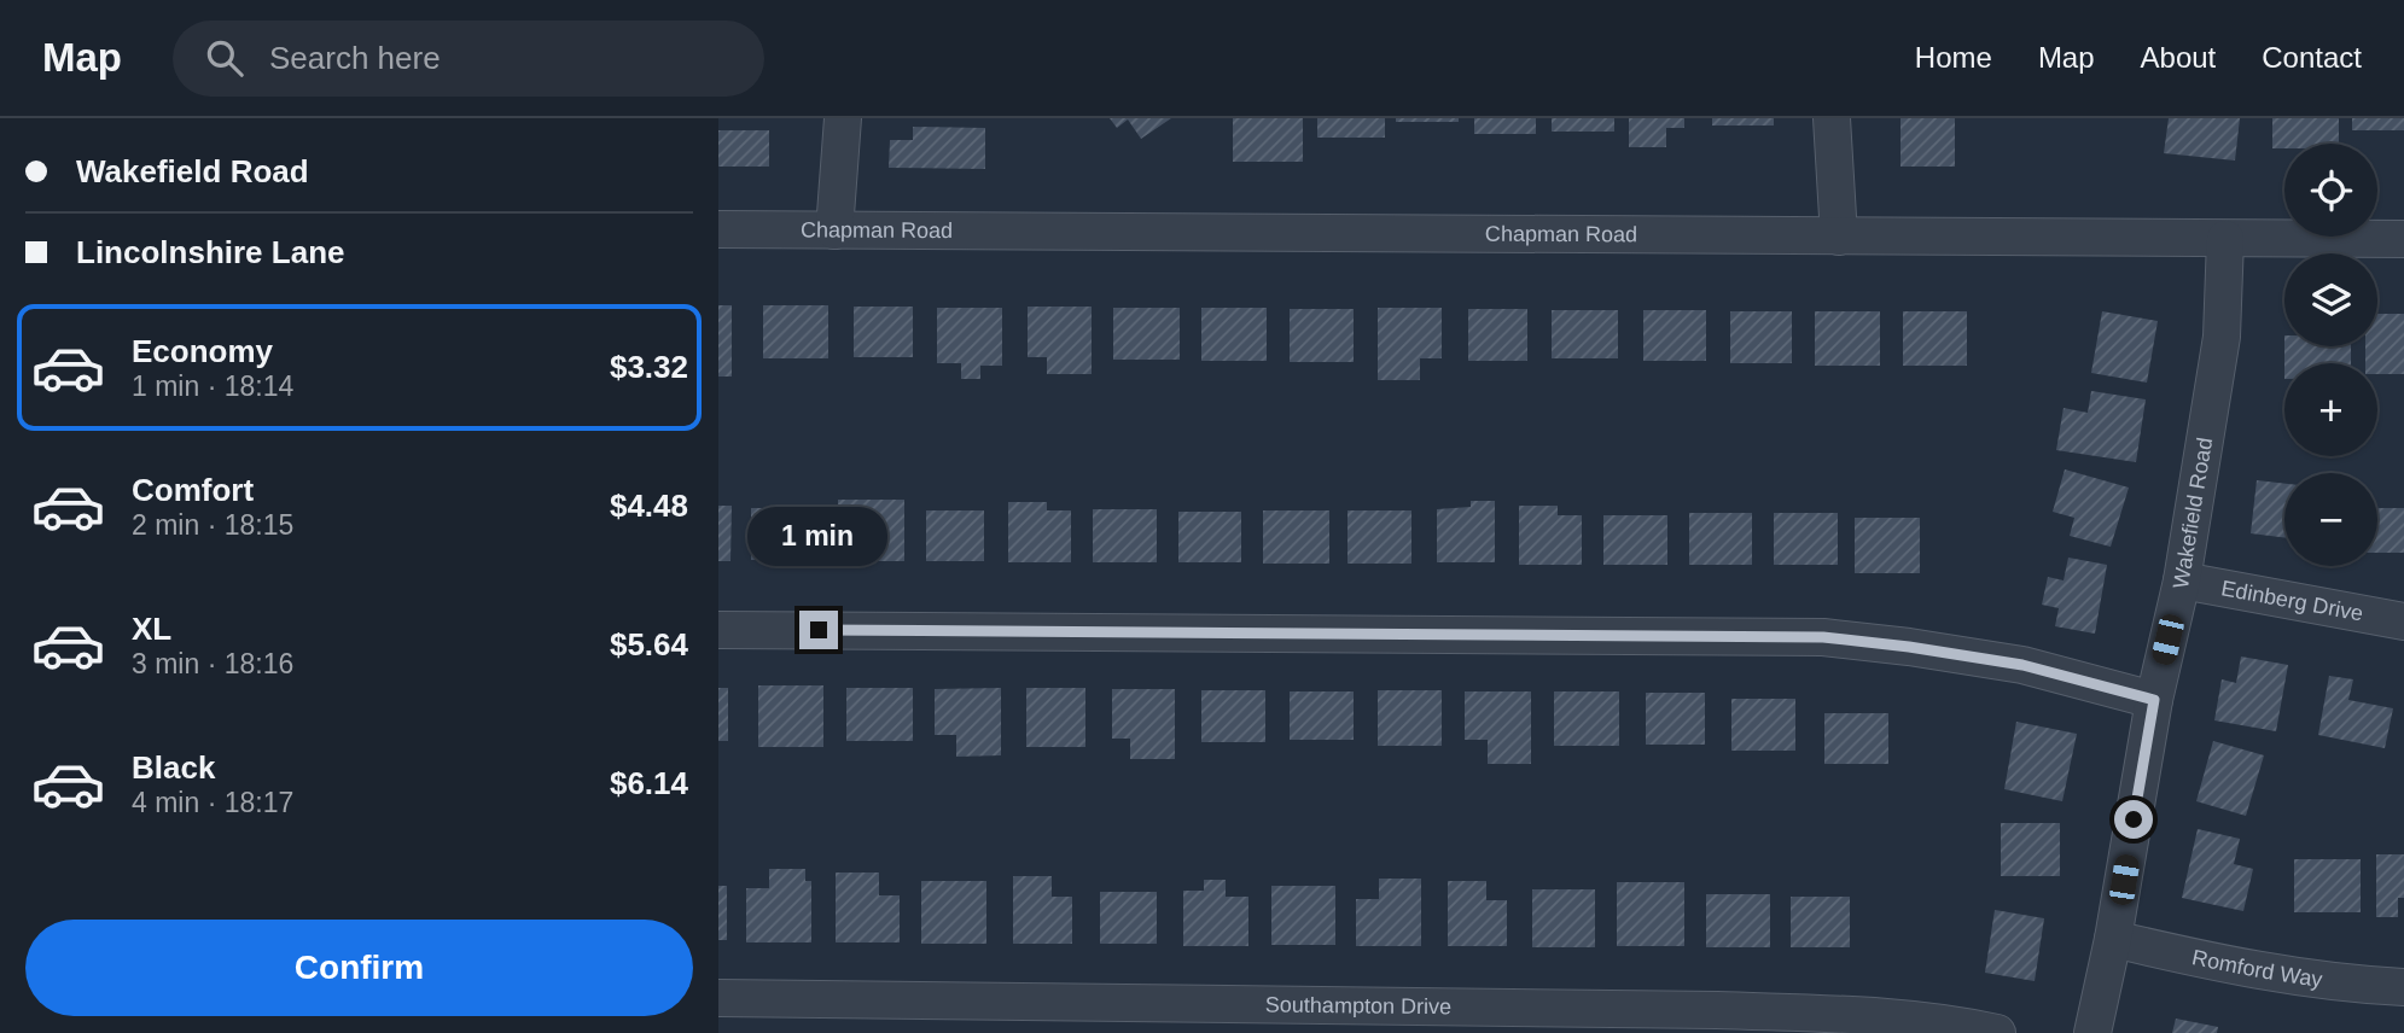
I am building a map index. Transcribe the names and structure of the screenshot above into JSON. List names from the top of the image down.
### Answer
{
  "streets": {
    "street": [
      "Chapman Road",
      "Wakefield Road",
      "Edinberg Drive",
      "Romford Way",
      "Southampton Drive"
    ]
  },
  "crossings": [
    ["Chapman Road", "Wakefield Road"],
    ["Wakefield Road", "Edinberg Drive"],
    ["Wakefield Road", "Romford Way"]
  ],
  "page": {
    "header": "Map",
    "search": "Search here",
    "nav": [
      "Home",
      "Map",
      "About",
      "Contact"
    ],
    "banner": ["Wakefield Road", "Lincolnshire Lane"],
    "map_buttons": ["+", "−"],
    "list": [
      {
        "name": "Economy",
        "note": "1 min · 18:14",
        "value": "$3.32"
      },
      {
        "name": "Comfort",
        "note": "2 min · 18:15",
        "value": "$4.48"
      },
      {
        "name": "XL",
        "note": "3 min · 18:16",
        "value": "$5.64"
      },
      {
        "name": "Black",
        "note": "4 min · 18:17",
        "value": "$6.14"
      }
    ],
    "bubble": "1 min",
    "buttons": "Confirm"
  }
}
